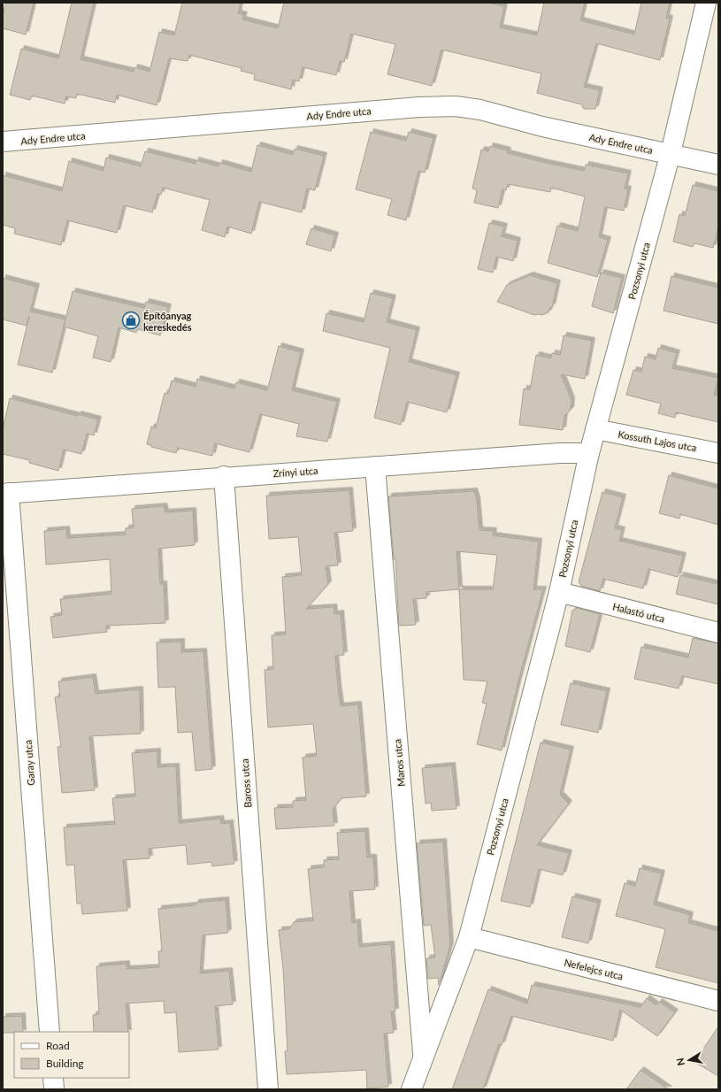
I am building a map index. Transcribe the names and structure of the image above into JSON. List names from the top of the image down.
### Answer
{
  "streets": {
    "street": [
      "Ady Endre utca",
      "Pozsonyi utca",
      "Kossuth Lajos utca",
      "Zrínyi utca",
      "Halastó utca",
      "Garay utca",
      "Maros utca",
      "Baross utca",
      "Nefelejcs utca"
    ]
  },
  "crossings": [
    ["Ady Endre utca", "Pozsonyi utca"],
    ["Pozsonyi utca", "Kossuth Lajos utca"],
    ["Pozsonyi utca", "Zrínyi utca"],
    ["Pozsonyi utca", "Halastó utca"],
    ["Pozsonyi utca", "Maros utca"],
    ["Pozsonyi utca", "Nefelejcs utca"],
    ["Zrínyi utca", "Garay utca"],
    ["Zrínyi utca", "Maros utca"],
    ["Zrínyi utca", "Baross utca"]
  ],
  "places": {
    "shop": ["Építőanyag kereskedés"]
  },
  "legend": ["Road", "Building"],
  "north": "left"
}
